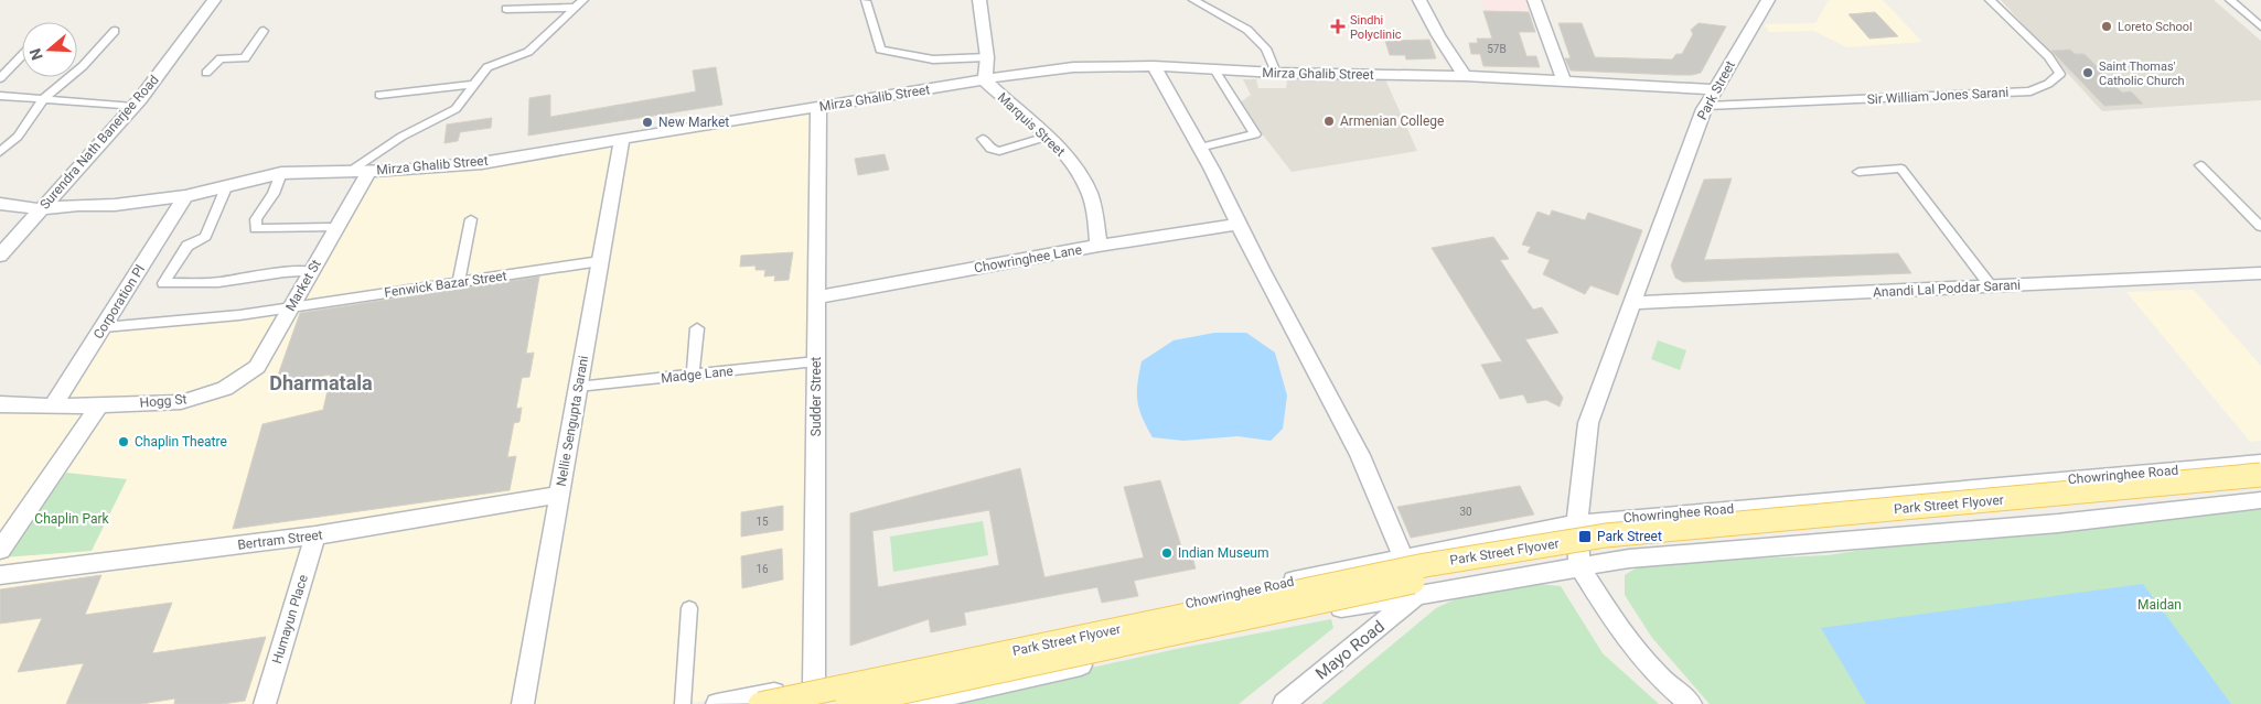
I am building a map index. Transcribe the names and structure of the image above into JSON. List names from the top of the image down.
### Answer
{
  "streets": {
    "main road": [
      "Mirza Ghalib Street",
      "Park Street",
      "Marquis Street",
      "Surendra Nath Banerjee Road",
      "Chowringhee Lane",
      "Market St",
      "Anandi Lal Poddar Sarani",
      "Corporation Pl",
      "Sudder Street",
      "Hogg St",
      "Nellie Sengupta Sarani",
      "Chowringhee Road",
      "Park Street Flyover",
      "Bertram Street",
      "Humayun Place",
      "Mayo Road"
    ],
    "street": ["Sir William Jones Sarani", "Fenwick Bazar Street", "Madge Lane"]
  },
  "crossings": [
    ["Mirza Ghalib Street", "Park Street"],
    ["Mirza Ghalib Street", "Marquis Street"],
    ["Mirza Ghalib Street", "Surendra Nath Banerjee Road"],
    ["Mirza Ghalib Street", "Market St"],
    ["Mirza Ghalib Street", "Corporation Pl"],
    ["Mirza Ghalib Street", "Sudder Street"],
    ["Mirza Ghalib Street", "Nellie Sengupta Sarani"],
    ["Park Street", "Sir William Jones Sarani"],
    ["Park Street", "Anandi Lal Poddar Sarani"],
    ["Park Street", "Chowringhee Road"],
    ["Marquis Street", "Chowringhee Lane"],
    ["Chowringhee Lane", "Sudder Street"],
    ["Fenwick Bazar Street", "Market St"],
    ["Fenwick Bazar Street", "Corporation Pl"],
    ["Fenwick Bazar Street", "Nellie Sengupta Sarani"],
    ["Market St", "Hogg St"],
    ["Corporation Pl", "Hogg St"],
    ["Madge Lane", "Sudder Street"],
    ["Madge Lane", "Nellie Sengupta Sarani"],
    ["Sudder Street", "Chowringhee Road"],
    ["Nellie Sengupta Sarani", "Bertram Street"],
    ["Bertram Street", "Humayun Place"]
  ],
  "districts": ["Dharmatala"],
  "parks": ["Chaplin Park", "Maidan"],
  "places": {
    "health": ["Sindhi Polyclinic"],
    "other": [
      "Loreto School",
      "Saint Thomas' Catholic Church",
      "Armenian College",
      "New Market",
      "Chaplin Theatre",
      "Indian Museum"
    ],
    "transit": ["Park Street"]
  },
  "house_numbers": [
    "57B",
    "30",
    "15",
    "16"
  ],
  "north": "left"
}
